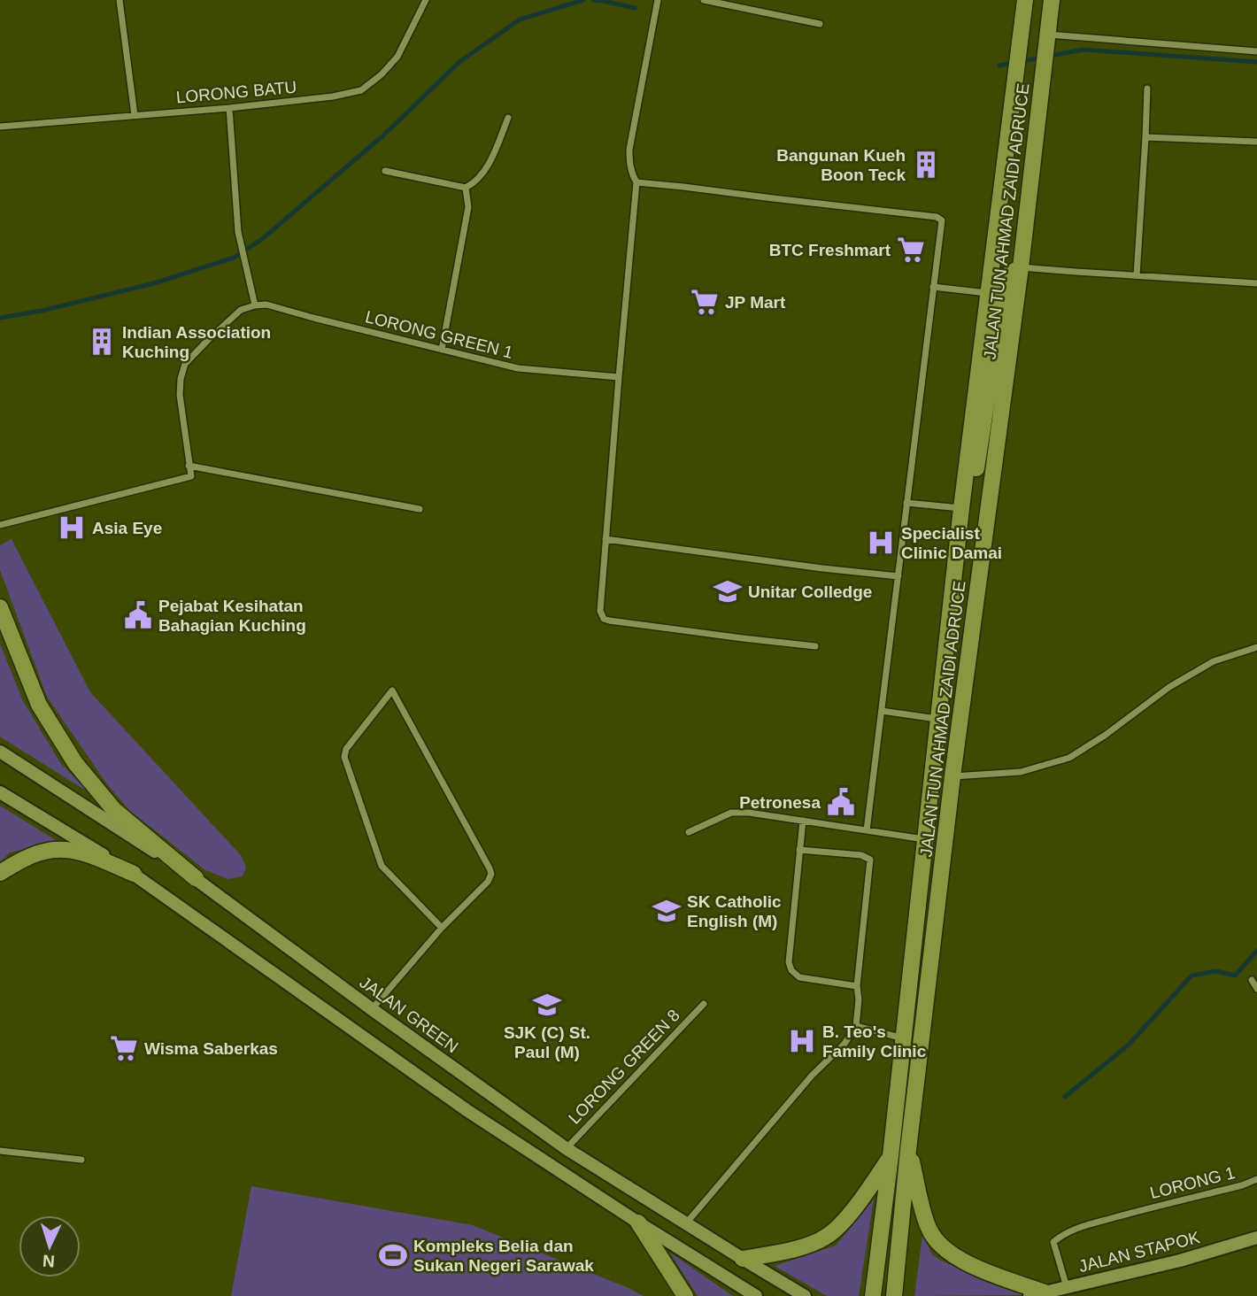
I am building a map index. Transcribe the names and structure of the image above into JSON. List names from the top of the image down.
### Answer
{
  "streets": {
    "main road": ["JALAN TUN AHMAD ZAIDI ADRUCE", "JALAN GREEN", "JALAN STAPOK"],
    "street": [
      "LORONG BATU",
      "LORONG GREEN 1",
      "LORONG GREEN 8",
      "LORONG 1"
    ]
  },
  "crossings": [
    ["JALAN GREEN", "LORONG GREEN 8"],
    ["LORONG 1", "JALAN STAPOK"]
  ],
  "places": {
    "building": ["Bangunan Kueh Boon Teck", "Indian Association Kuching"],
    "supermarket": ["BTC Freshmart", "JP Mart", "Wisma Saberkas"],
    "hospital": ["Asia Eye", "Specialist Clinic Damai", "B. Teo's Family Clinic"],
    "school or university": ["Unitar Colledge", "SK Catholic English (M)", "SJK (C) St. Paul (M)"],
    "public building": ["Pejabat Kesihatan Bahagian Kuching", "Petronesa"],
    "sports": ["Kompleks Belia dan Sukan Negeri Sarawak"]
  },
  "north": "bottom"
}
